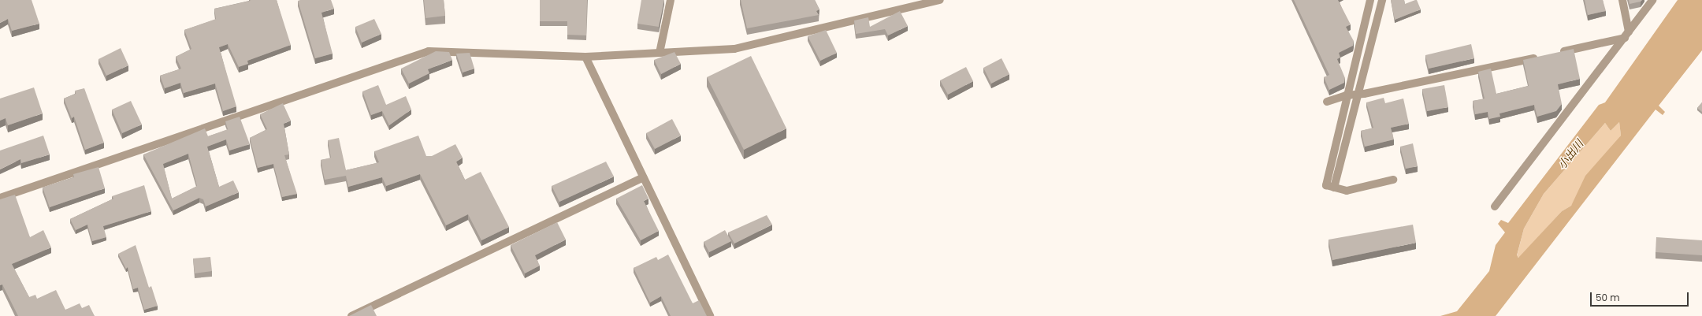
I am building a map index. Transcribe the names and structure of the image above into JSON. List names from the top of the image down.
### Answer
{
  "water": ["小出川"],
  "scale_bar": "50 m"
}
